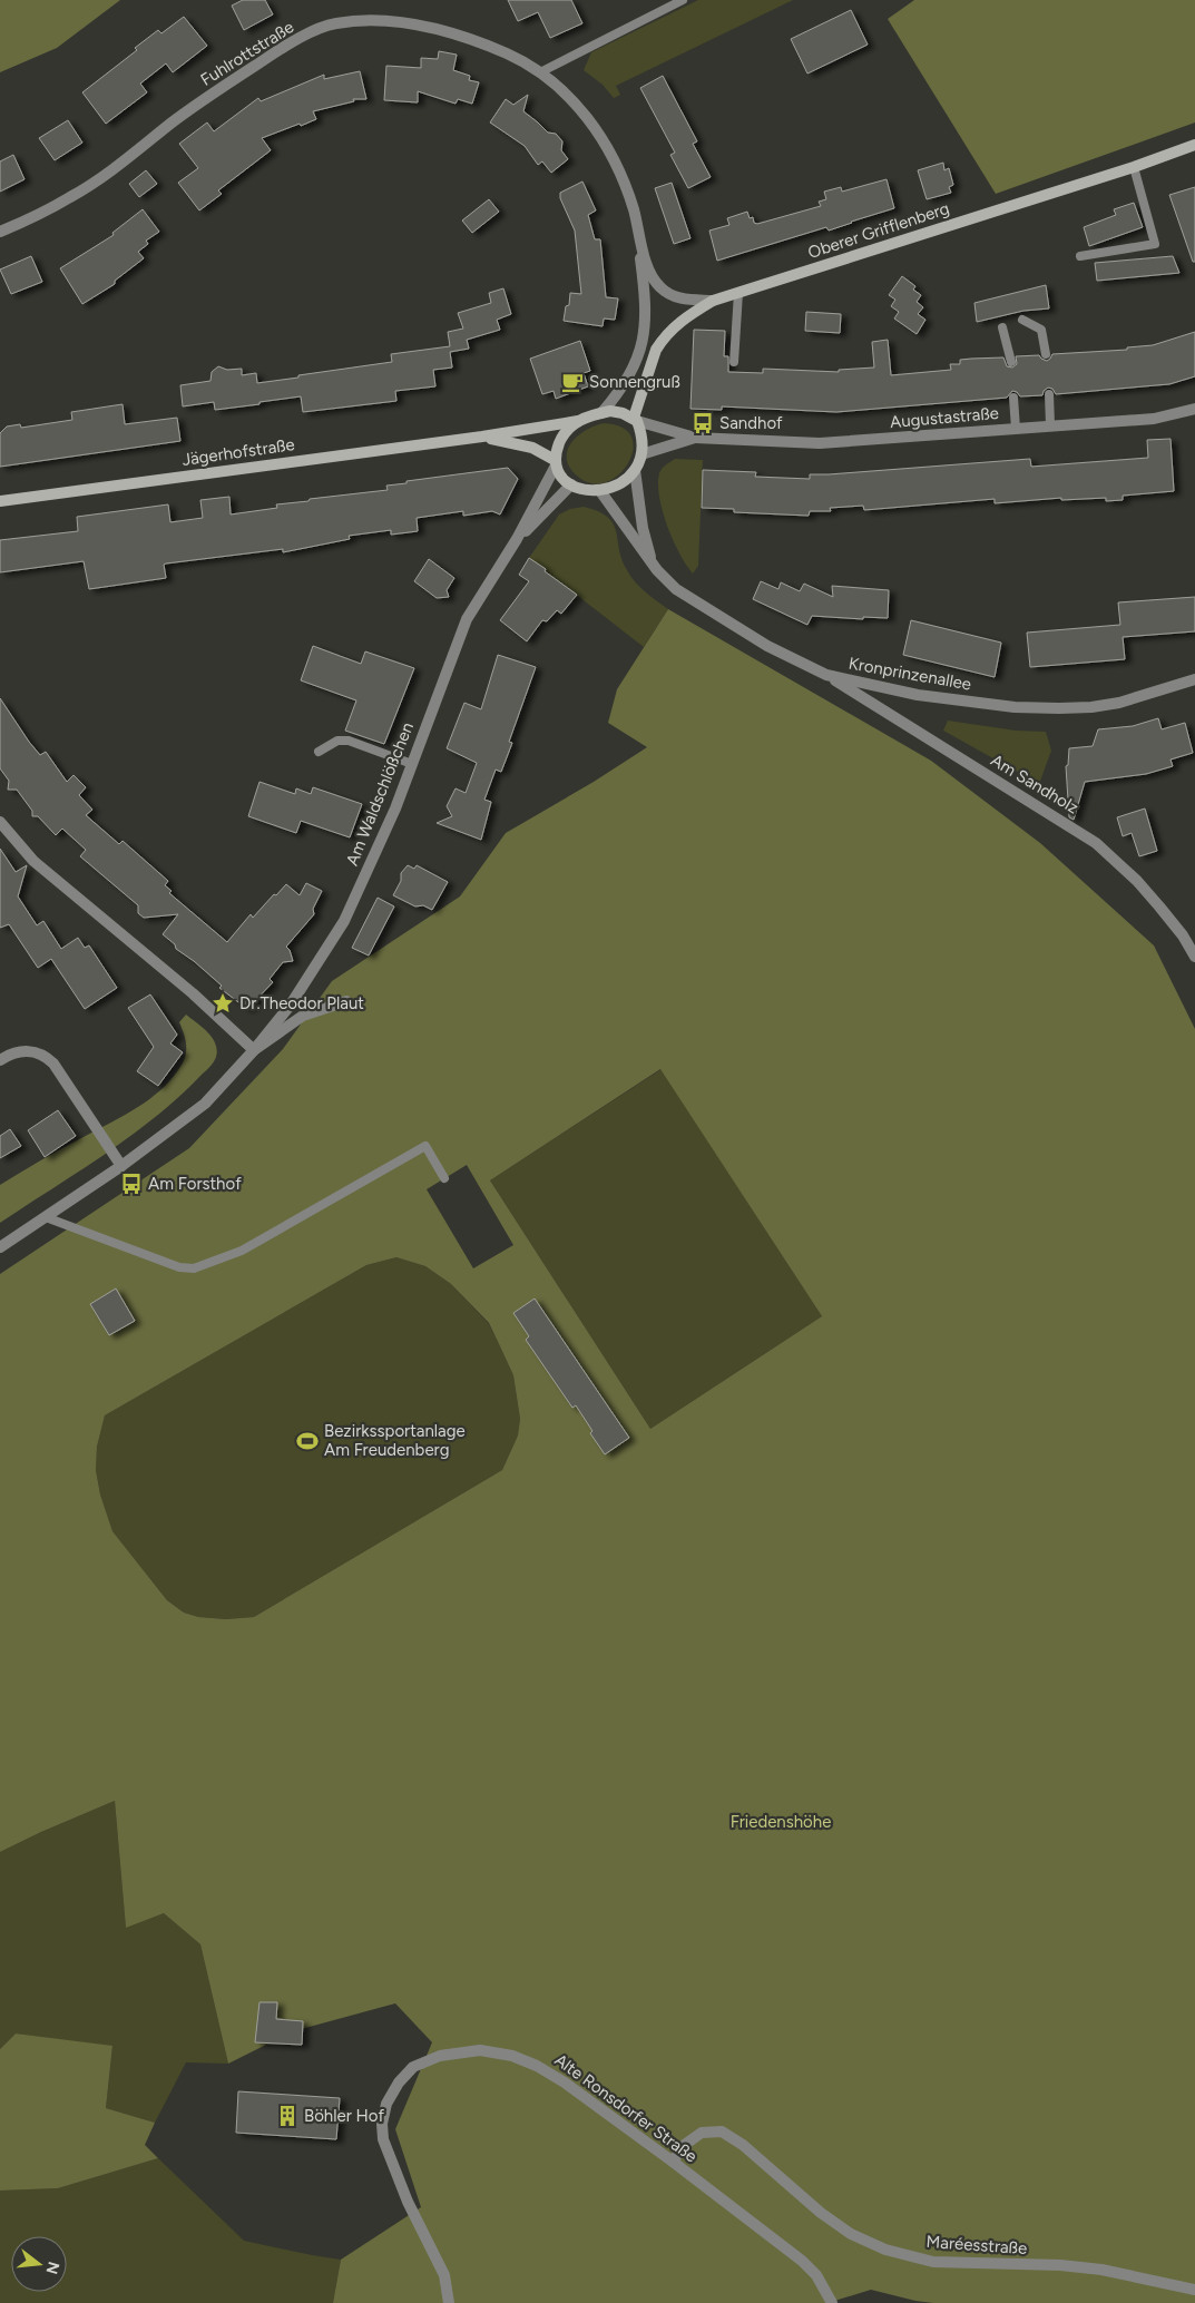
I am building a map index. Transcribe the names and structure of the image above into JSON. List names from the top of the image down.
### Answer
{
  "streets": {
    "main road": ["Oberer Grifflenberg", "Jägerhofstraße"],
    "street": [
      "Fuhlrottstraße",
      "Augustastraße",
      "Kronprinzenallee",
      "Am Sandholz",
      "Am Waldschlößchen",
      "Alte Ronsdorfer Straße",
      "Maréesstraße"
    ]
  },
  "crossings": [
    ["Fuhlrottstraße", "Oberer Grifflenberg"],
    ["Fuhlrottstraße", "Augustastraße"],
    ["Fuhlrottstraße", "Jägerhofstraße"],
    ["Fuhlrottstraße", "Kronprinzenallee"],
    ["Fuhlrottstraße", "Am Waldschlößchen"],
    ["Oberer Grifflenberg", "Augustastraße"],
    ["Oberer Grifflenberg", "Jägerhofstraße"],
    ["Oberer Grifflenberg", "Kronprinzenallee"],
    ["Oberer Grifflenberg", "Am Waldschlößchen"],
    ["Augustastraße", "Jägerhofstraße"],
    ["Augustastraße", "Kronprinzenallee"],
    ["Augustastraße", "Am Waldschlößchen"],
    ["Jägerhofstraße", "Kronprinzenallee"],
    ["Jägerhofstraße", "Am Waldschlößchen"],
    ["Kronprinzenallee", "Am Sandholz"],
    ["Kronprinzenallee", "Am Waldschlößchen"],
    ["Alte Ronsdorfer Straße", "Maréesstraße"]
  ],
  "parks": ["Friedenshöhe"],
  "places": {
    "cafe": ["Sonnengruß"],
    "bus stop": ["Sandhof", "Am Forsthof"],
    "place": ["Dr.Theodor Plaut"],
    "sports": ["Bezirkssportanlage Am Freudenberg"],
    "building": ["Böhler Hof"]
  },
  "north": "right"
}
